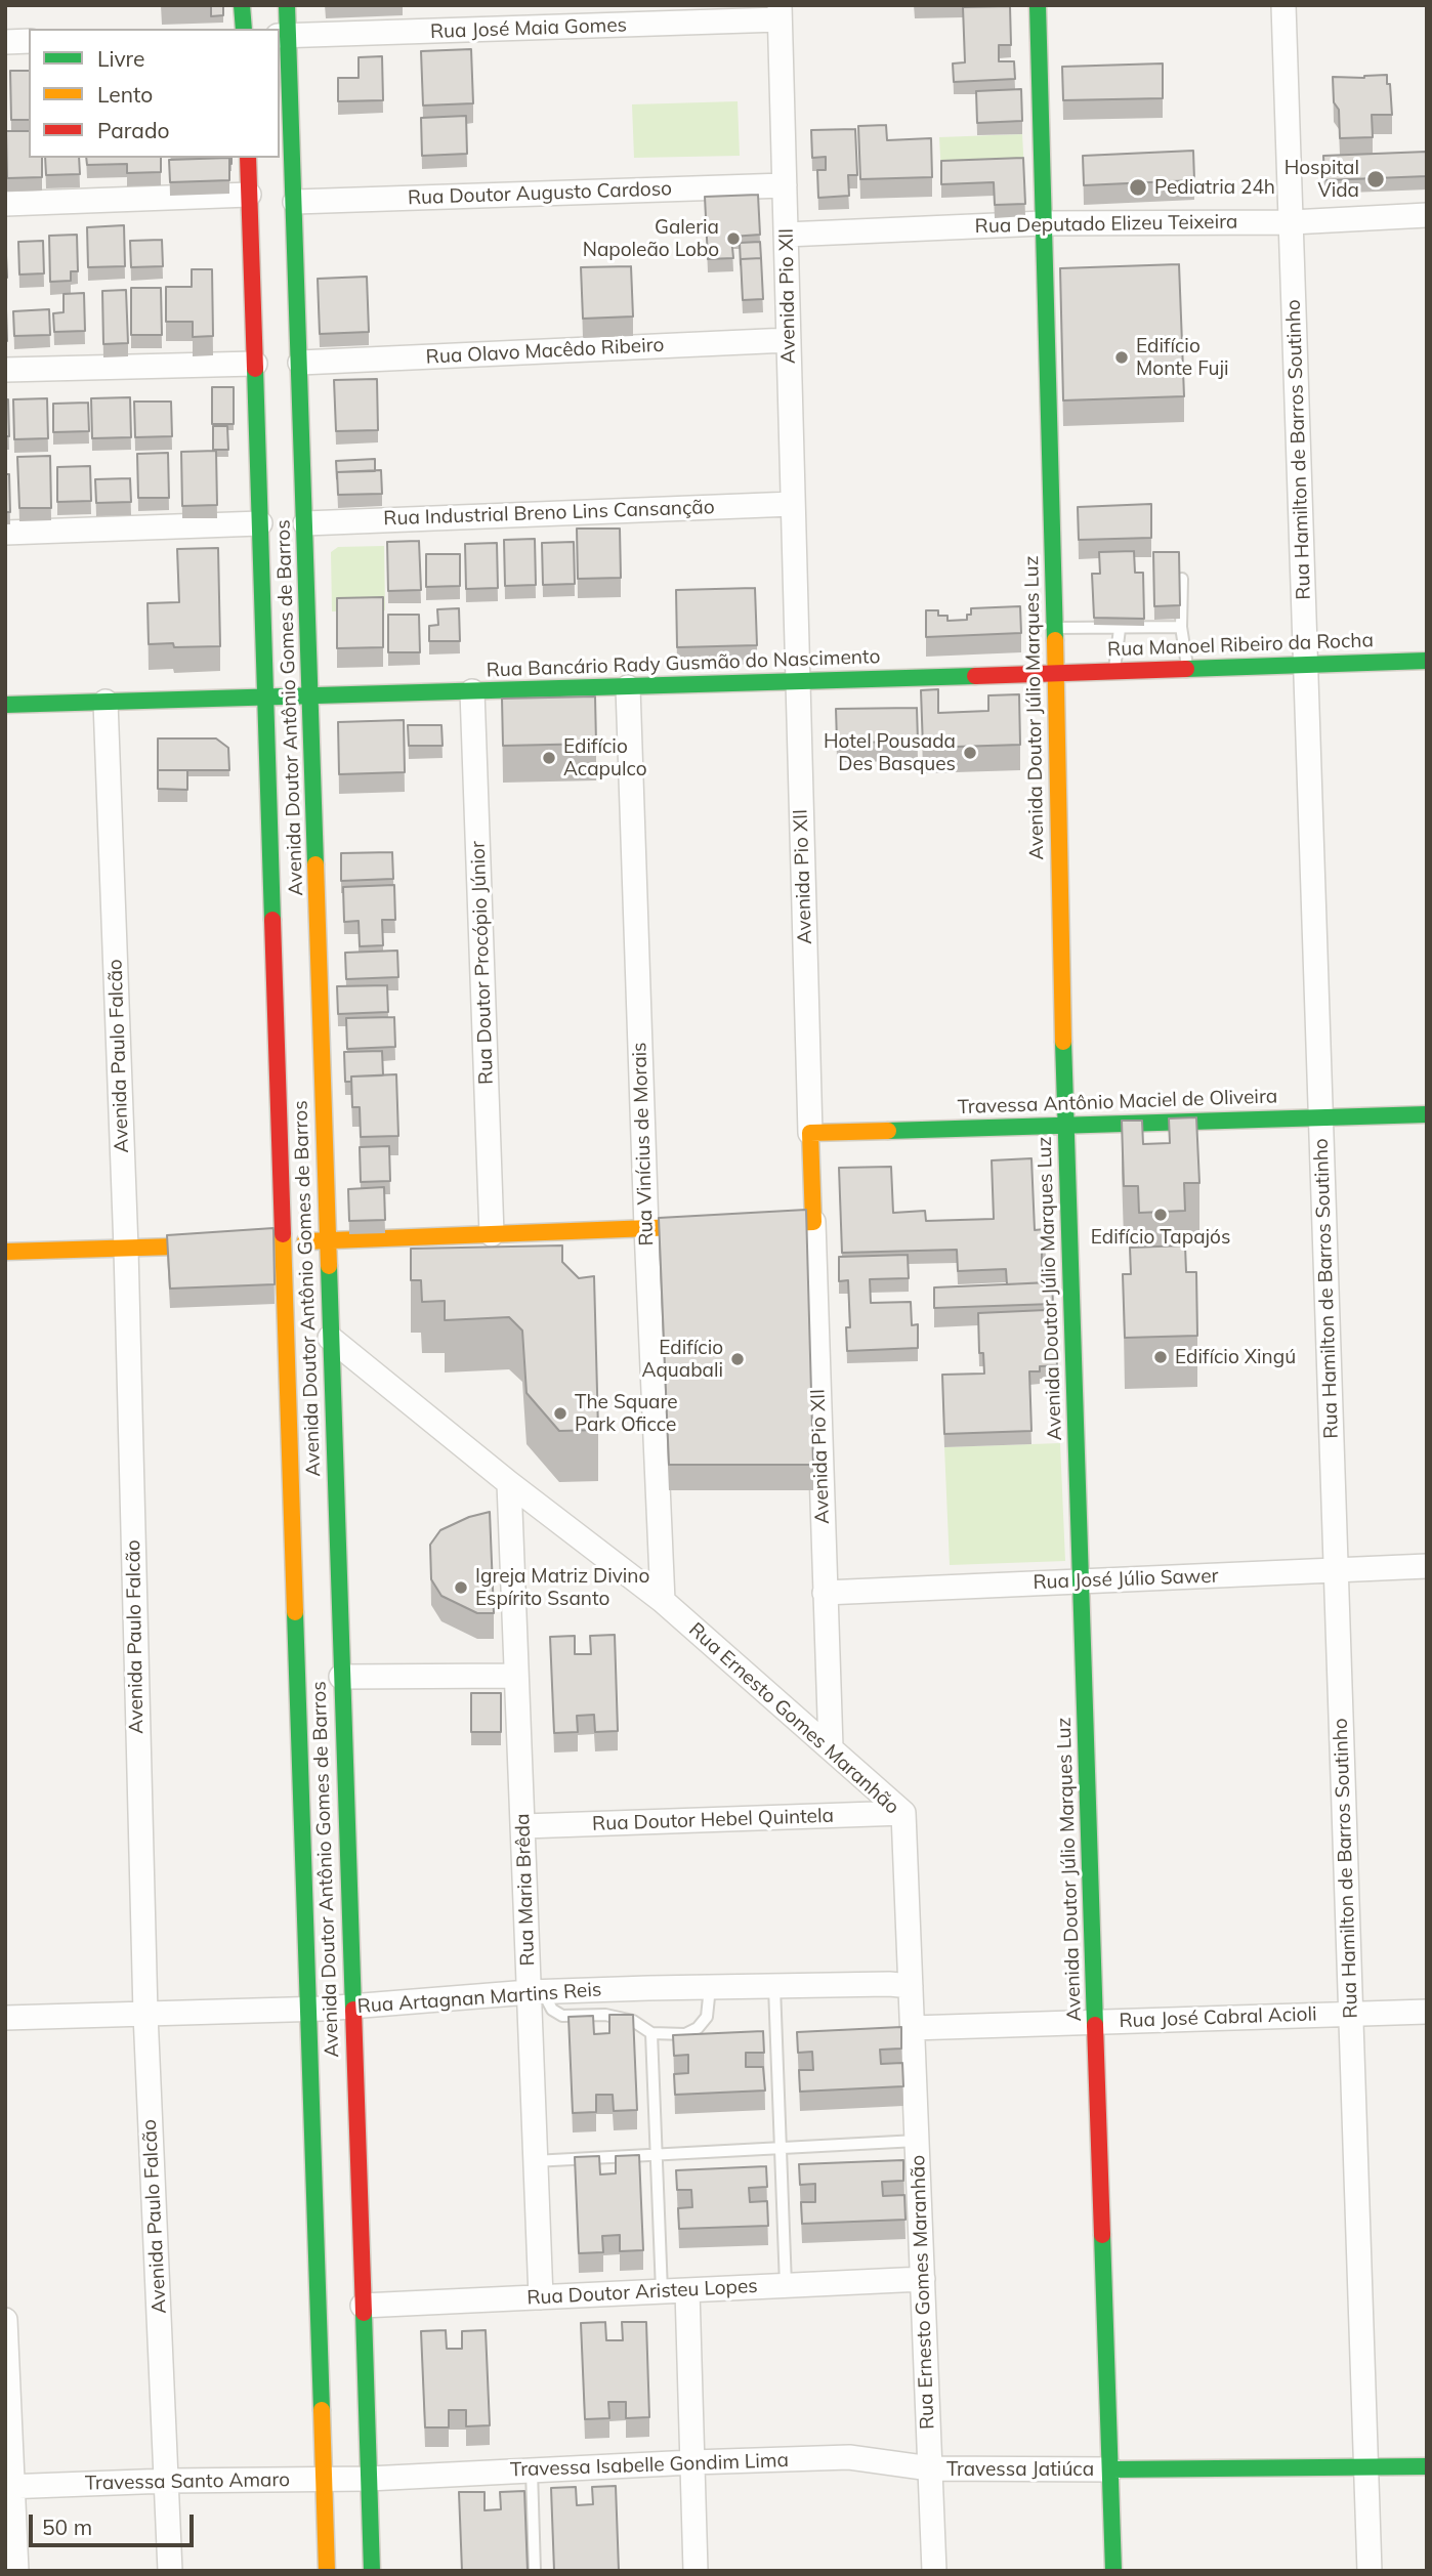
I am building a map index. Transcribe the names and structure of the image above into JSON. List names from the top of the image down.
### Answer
{
  "streets": {
    "street": [
      "Rua José Maia Gomes",
      "Rua Doutor Augusto Cardoso",
      "Rua Deputado Elizeu Teixeira",
      "Avenida Pio XII",
      "Rua Olavo Macêdo Ribeiro",
      "Rua Hamilton de Barros Soutinho",
      "Rua Industrial Breno Lins Cansanção",
      "Rua Manoel Ribeiro da Rocha",
      "Rua Bancário Rady Gusmão do Nascimento",
      "Avenida Doutor Antônio Gomes de Barros",
      "Avenida Doutor Júlio Marques Luz",
      "Rua Doutor Procópio Júnior",
      "Avenida Paulo Falcão",
      "Travessa Antônio Maciel de Oliveira",
      "Rua Vinícius de Morais",
      "Rua José Júlio Sawer",
      "Rua Ernesto Gomes Maranhão",
      "Rua Doutor Hebel Quintela",
      "Rua Maria Brêda",
      "Rua Artagnan Martins Reis",
      "Rua José Cabral Acioli",
      "Rua Doutor Aristeu Lopes",
      "Travessa Isabelle Gondim Lima",
      "Travessa Jatiúca",
      "Travessa Santo Amaro"
    ]
  },
  "crossings": [
    ["Rua José Maia Gomes", "Avenida Pio XII"],
    ["Rua José Maia Gomes", "Avenida Doutor Antônio Gomes de Barros"],
    ["Rua Doutor Augusto Cardoso", "Avenida Pio XII"],
    ["Rua Doutor Augusto Cardoso", "Avenida Doutor Antônio Gomes de Barros"],
    ["Rua Deputado Elizeu Teixeira", "Avenida Pio XII"],
    ["Rua Deputado Elizeu Teixeira", "Rua Hamilton de Barros Soutinho"],
    ["Rua Deputado Elizeu Teixeira", "Avenida Doutor Júlio Marques Luz"],
    ["Avenida Pio XII", "Rua Olavo Macêdo Ribeiro"],
    ["Avenida Pio XII", "Rua Industrial Breno Lins Cansanção"],
    ["Avenida Pio XII", "Rua Bancário Rady Gusmão do Nascimento"],
    ["Avenida Pio XII", "Travessa Antônio Maciel de Oliveira"],
    ["Avenida Pio XII", "Rua José Júlio Sawer"],
    ["Avenida Pio XII", "Rua Ernesto Gomes Maranhão"],
    ["Rua Olavo Macêdo Ribeiro", "Avenida Doutor Antônio Gomes de Barros"],
    ["Rua Hamilton de Barros Soutinho", "Rua Manoel Ribeiro da Rocha"],
    ["Rua Hamilton de Barros Soutinho", "Travessa Antônio Maciel de Oliveira"],
    ["Rua Hamilton de Barros Soutinho", "Rua José Júlio Sawer"],
    ["Rua Hamilton de Barros Soutinho", "Rua José Cabral Acioli"],
    ["Rua Industrial Breno Lins Cansanção", "Avenida Doutor Antônio Gomes de Barros"],
    ["Rua Manoel Ribeiro da Rocha", "Rua Bancário Rady Gusmão do Nascimento"],
    ["Rua Manoel Ribeiro da Rocha", "Avenida Doutor Júlio Marques Luz"],
    ["Rua Bancário Rady Gusmão do Nascimento", "Avenida Doutor Antônio Gomes de Barros"],
    ["Rua Bancário Rady Gusmão do Nascimento", "Avenida Doutor Júlio Marques Luz"],
    ["Rua Bancário Rady Gusmão do Nascimento", "Rua Doutor Procópio Júnior"],
    ["Rua Bancário Rady Gusmão do Nascimento", "Avenida Paulo Falcão"],
    ["Rua Bancário Rady Gusmão do Nascimento", "Rua Vinícius de Morais"],
    ["Avenida Doutor Antônio Gomes de Barros", "Rua Ernesto Gomes Maranhão"],
    ["Avenida Doutor Antônio Gomes de Barros", "Rua Artagnan Martins Reis"],
    ["Avenida Doutor Antônio Gomes de Barros", "Rua Doutor Aristeu Lopes"],
    ["Avenida Doutor Antônio Gomes de Barros", "Travessa Isabelle Gondim Lima"],
    ["Avenida Doutor Antônio Gomes de Barros", "Travessa Santo Amaro"],
    ["Avenida Doutor Júlio Marques Luz", "Travessa Antônio Maciel de Oliveira"],
    ["Avenida Doutor Júlio Marques Luz", "Rua José Júlio Sawer"],
    ["Avenida Doutor Júlio Marques Luz", "Rua José Cabral Acioli"],
    ["Avenida Doutor Júlio Marques Luz", "Travessa Jatiúca"],
    ["Avenida Paulo Falcão", "Rua Artagnan Martins Reis"],
    ["Avenida Paulo Falcão", "Travessa Santo Amaro"],
    ["Rua Vinícius de Morais", "Rua Ernesto Gomes Maranhão"],
    ["Rua Ernesto Gomes Maranhão", "Rua Doutor Hebel Quintela"],
    ["Rua Ernesto Gomes Maranhão", "Rua Maria Brêda"],
    ["Rua Ernesto Gomes Maranhão", "Rua Artagnan Martins Reis"],
    ["Rua Ernesto Gomes Maranhão", "Rua Doutor Aristeu Lopes"],
    ["Rua Ernesto Gomes Maranhão", "Travessa Isabelle Gondim Lima"],
    ["Rua Ernesto Gomes Maranhão", "Travessa Jatiúca"],
    ["Rua Doutor Hebel Quintela", "Rua Maria Brêda"],
    ["Rua Maria Brêda", "Rua Artagnan Martins Reis"],
    ["Rua Maria Brêda", "Rua Doutor Aristeu Lopes"],
    ["Travessa Isabelle Gondim Lima", "Travessa Jatiúca"],
    ["Travessa Isabelle Gondim Lima", "Travessa Santo Amaro"]
  ],
  "places": [
    "Hospital Vida",
    "Pediatria 24h",
    "Galeria Napoleão Lobo",
    "Edifício Monte Fuji",
    "Hotel Pousada Des Basques",
    "Edifício Acapulco",
    "Edifício Tapajós",
    "Edifício Xingú",
    "Edifício Aquabali",
    "The Square Park Oficce",
    "Igreja Matriz Divino Espírito Ssanto"
  ],
  "legend": ["Livre", "Lento", "Parado"],
  "scale_bar": "50 m"
}
